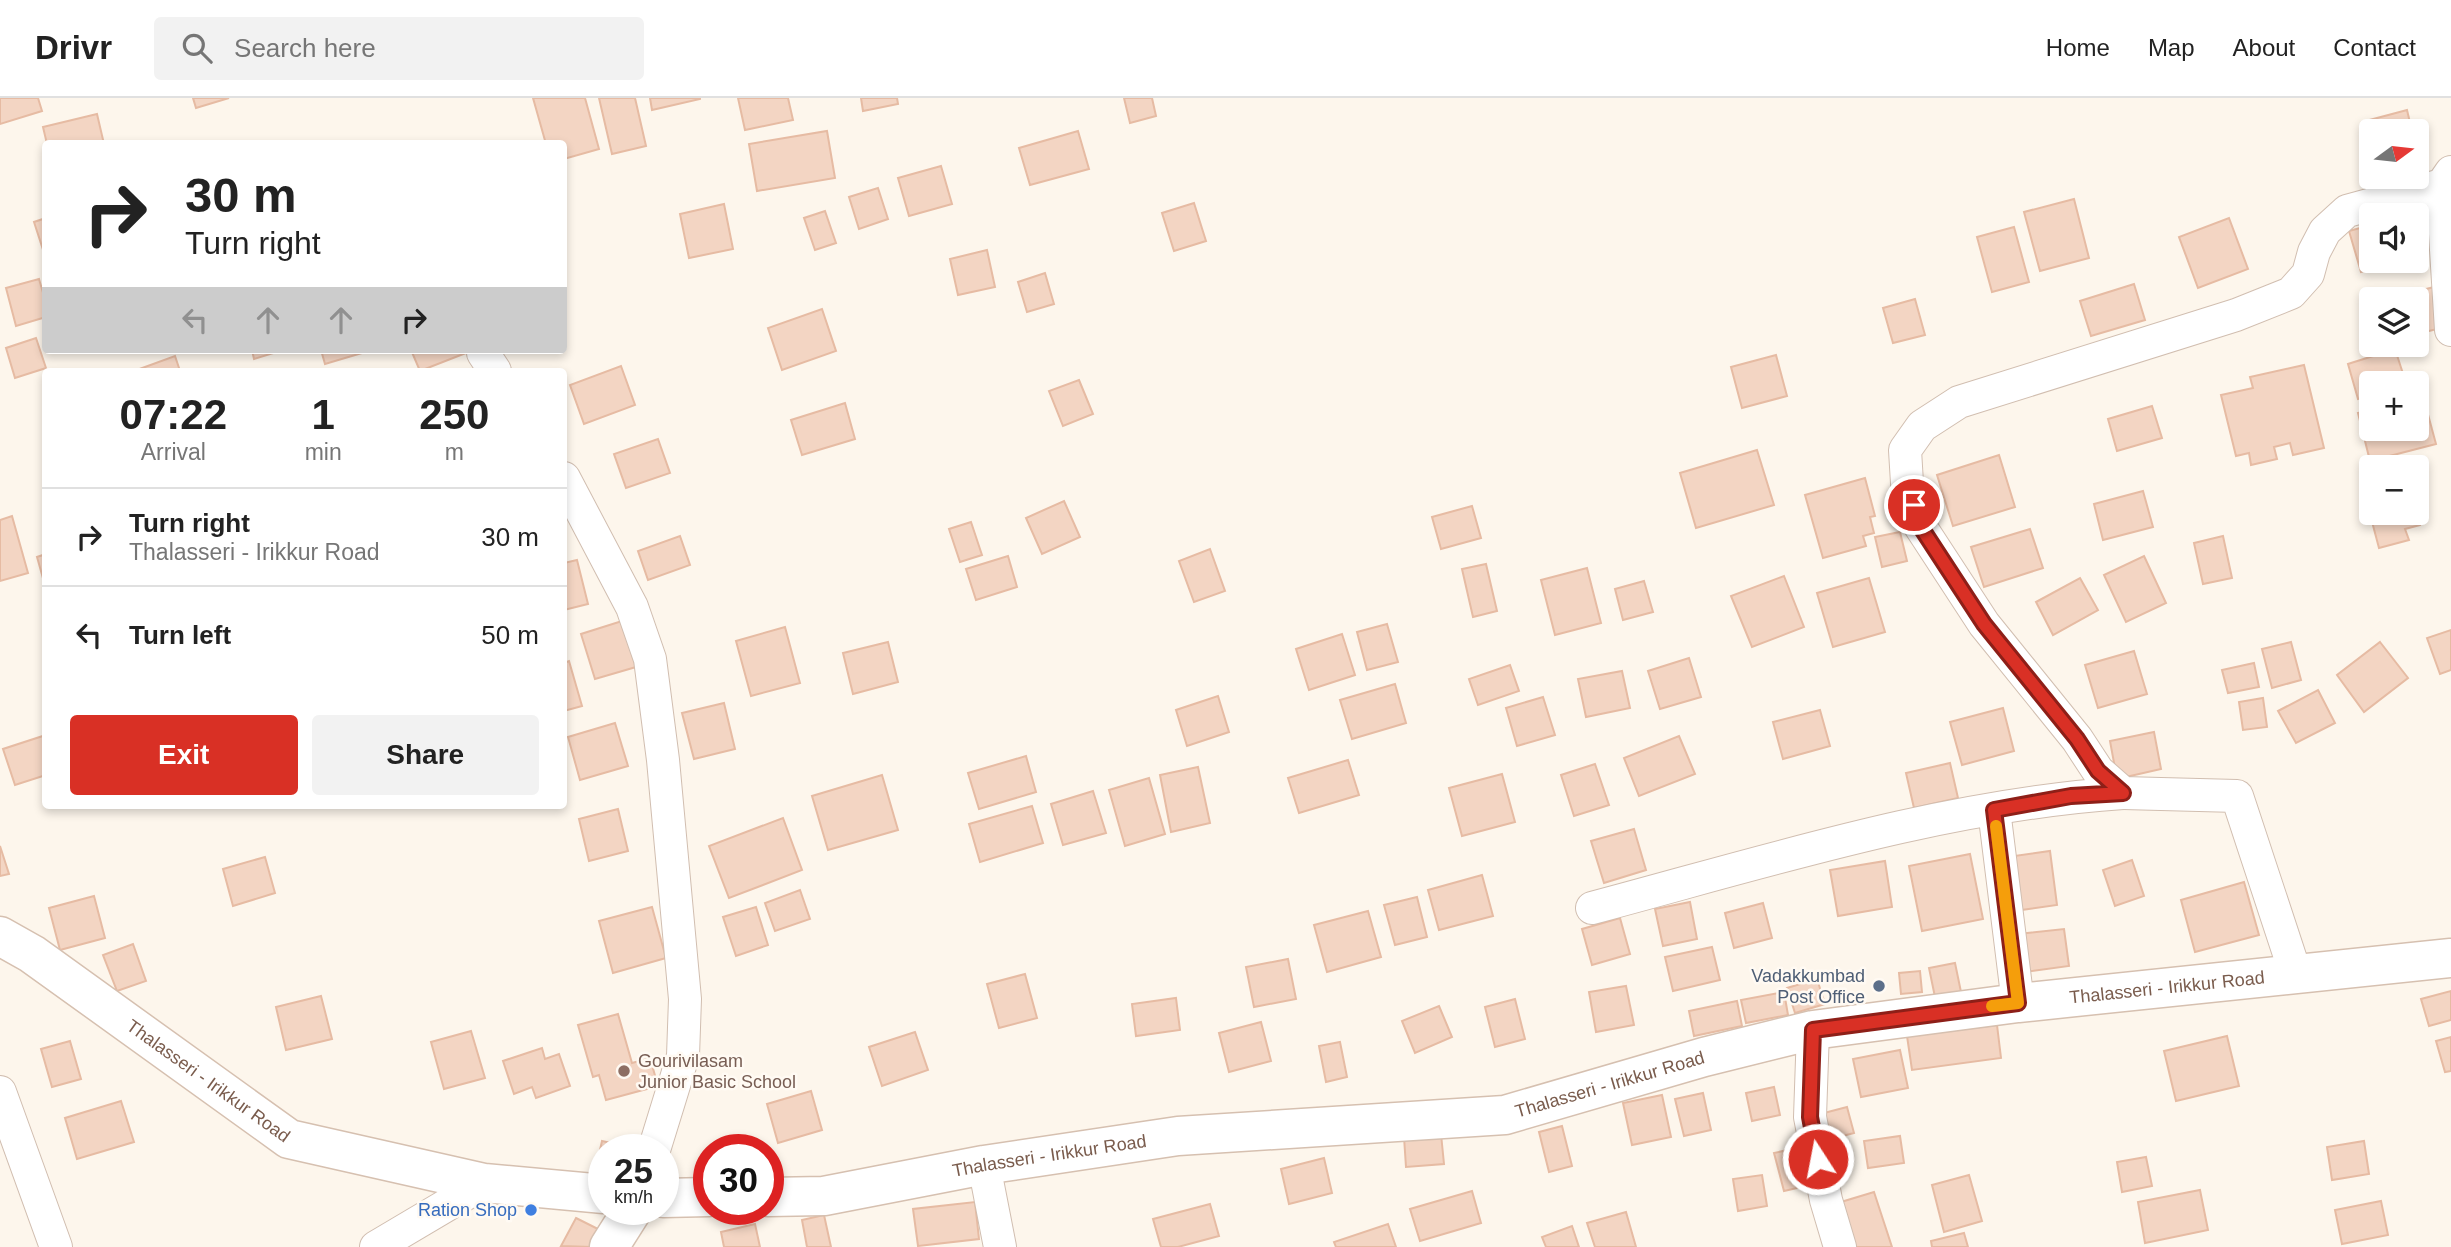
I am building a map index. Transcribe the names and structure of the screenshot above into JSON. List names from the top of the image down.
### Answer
{
  "streets": {
    "main road": ["Thalasseri - Irikkur Road"]
  },
  "places": ["Vadakkumbad Post Office", "Gourivilasam Junior Basic School", "Ration Shop"],
  "north": "right",
  "page": {
    "header": "Drivr",
    "search": "Search here",
    "nav": [
      "Home",
      "Map",
      "About",
      "Contact"
    ],
    "map_buttons": ["+", "−"],
    "turn": ["30 m", "Turn right"],
    "eta": [
      "07:22",
      "Arrival",
      "1",
      "min",
      "250",
      "m"
    ],
    "list": [
      {
        "name": "Turn right",
        "note": "Thalasseri - Irikkur Road",
        "value": "30 m"
      },
      {
        "name": "Turn left",
        "value": "50 m"
      }
    ],
    "buttons": ["Exit", "Share"],
    "speed": "25 km/h",
    "limit": "30"
  }
}
